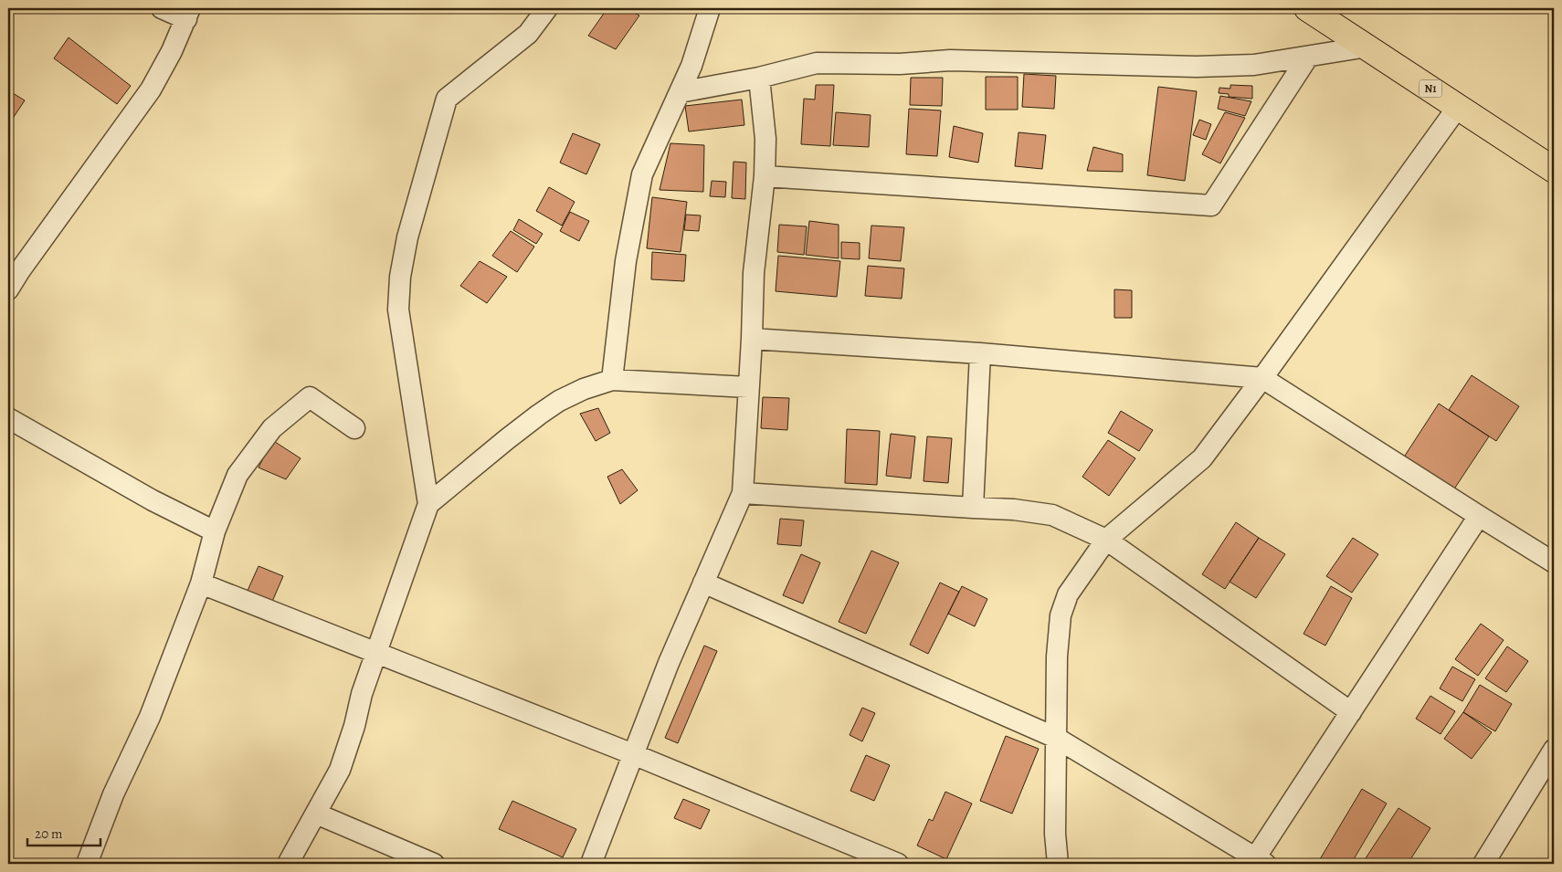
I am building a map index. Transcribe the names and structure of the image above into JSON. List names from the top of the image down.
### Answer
{
  "streets": {
    "main road": ["N1"]
  },
  "scale_bar": "20 m"
}
